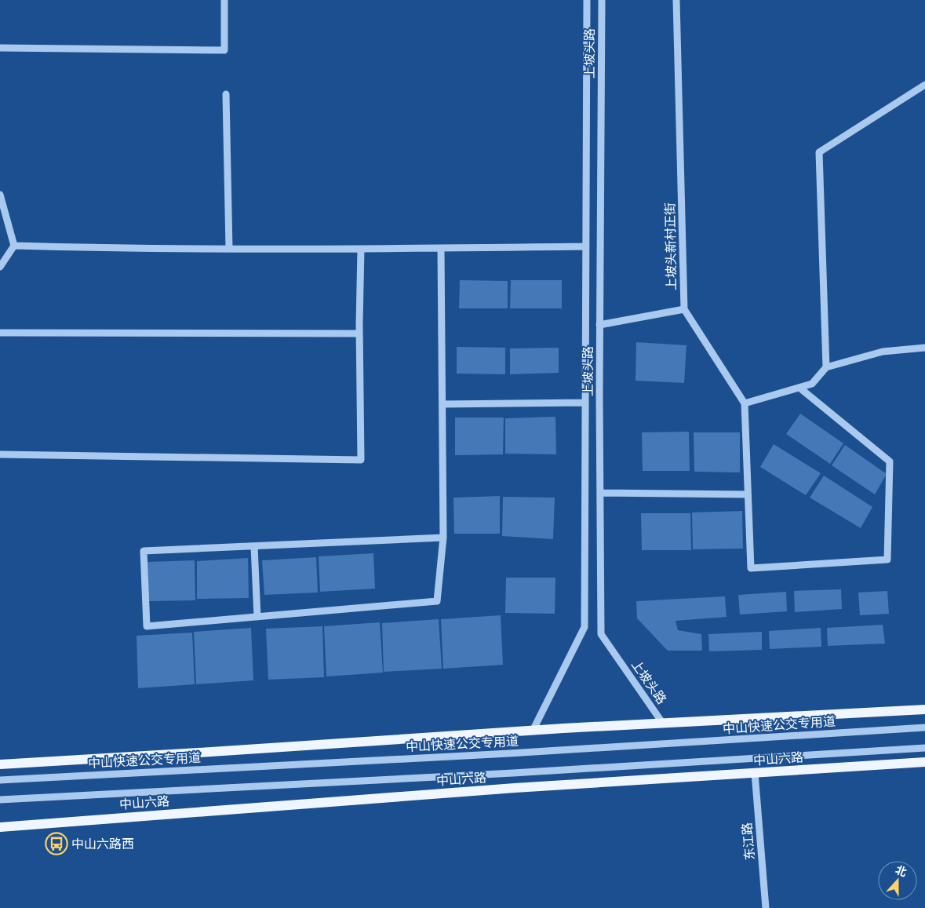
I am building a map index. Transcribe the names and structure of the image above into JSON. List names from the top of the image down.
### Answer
{
  "streets": {
    "main road": ["中山六路"],
    "street": [
      "上坡头路",
      "上坡头新村正街",
      "中山快速公交专用道",
      "东江路"
    ]
  },
  "crossings": [
    ["中山六路", "东江路"]
  ],
  "places": {
    "bus stop": ["中山六路西"]
  },
  "north": "top"
}
